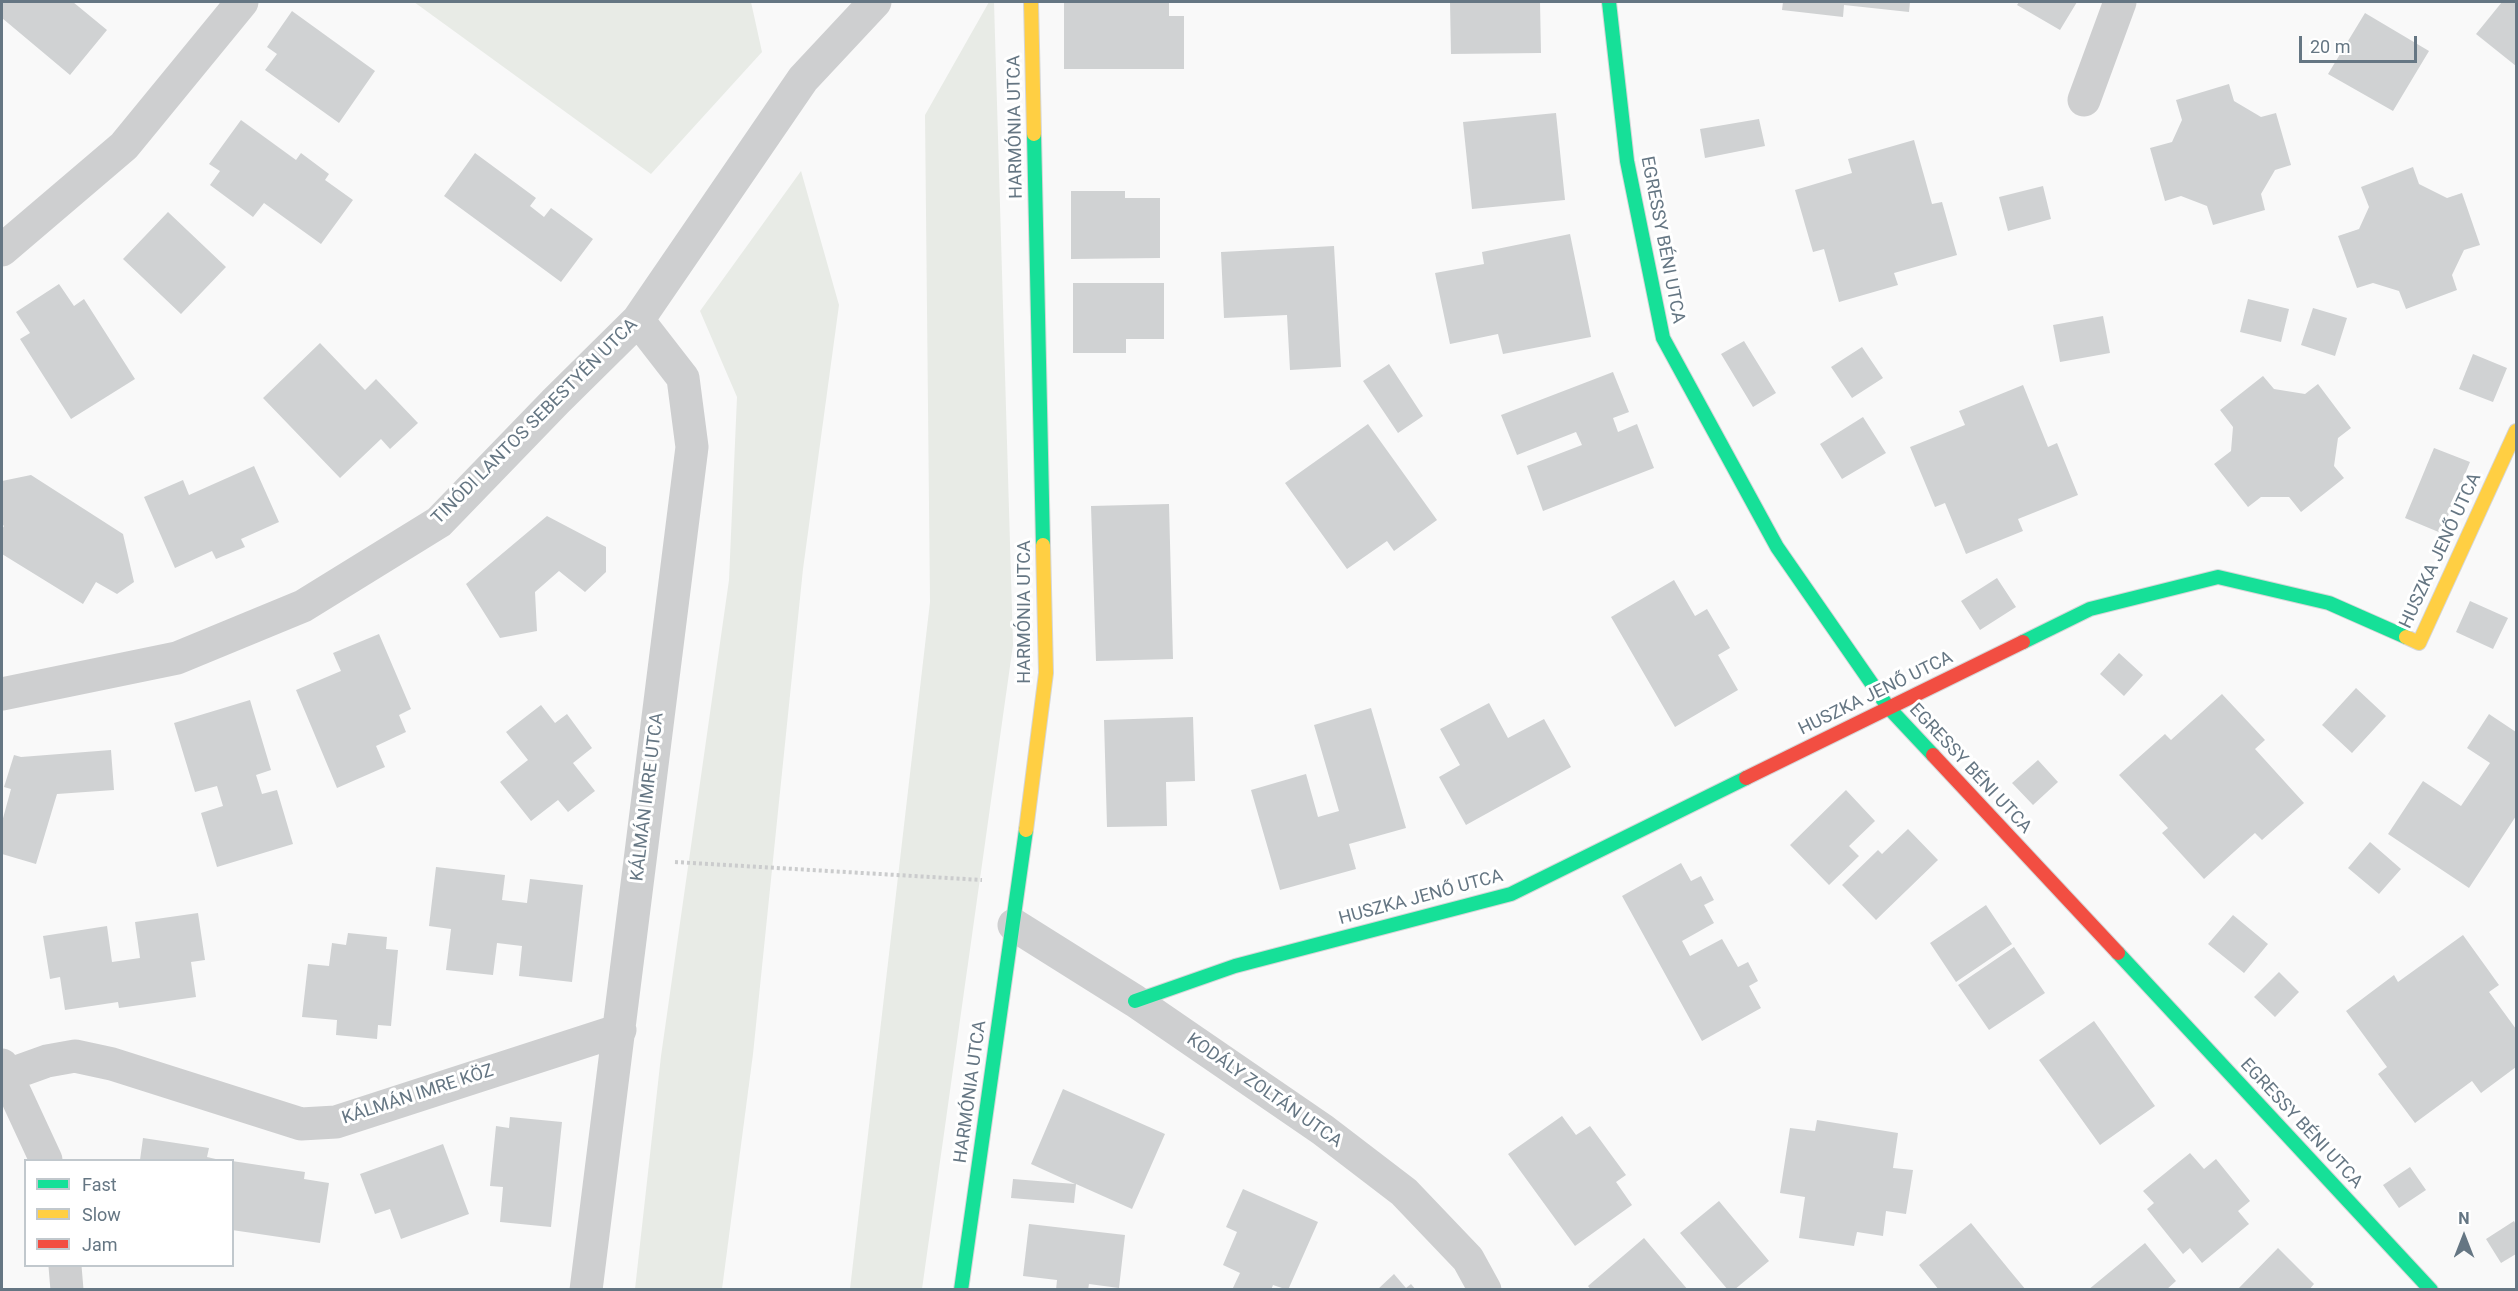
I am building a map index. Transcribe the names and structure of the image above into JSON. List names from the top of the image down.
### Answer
{
  "streets": {
    "street": [
      "HARMÓNIA UTCA",
      "EGRESSY BÉNI UTCA",
      "TINÓDI LANTOS SEBESTYÉN UTCA",
      "HUSZKA JENŐ UTCA",
      "KÁLMÁN IMRE UTCA",
      "KODÁLY ZOLTÁN UTCA",
      "KÁLMÁN IMRE KÖZ"
    ]
  },
  "crossings": [
    ["HARMÓNIA UTCA", "KODÁLY ZOLTÁN UTCA"],
    ["EGRESSY BÉNI UTCA", "HUSZKA JENŐ UTCA"],
    ["TINÓDI LANTOS SEBESTYÉN UTCA", "KÁLMÁN IMRE UTCA"],
    ["HUSZKA JENŐ UTCA", "KODÁLY ZOLTÁN UTCA"],
    ["KÁLMÁN IMRE UTCA", "KÁLMÁN IMRE KÖZ"]
  ],
  "legend": ["Fast", "Slow", "Jam"],
  "scale_bar": "20 m",
  "north": "top"
}
